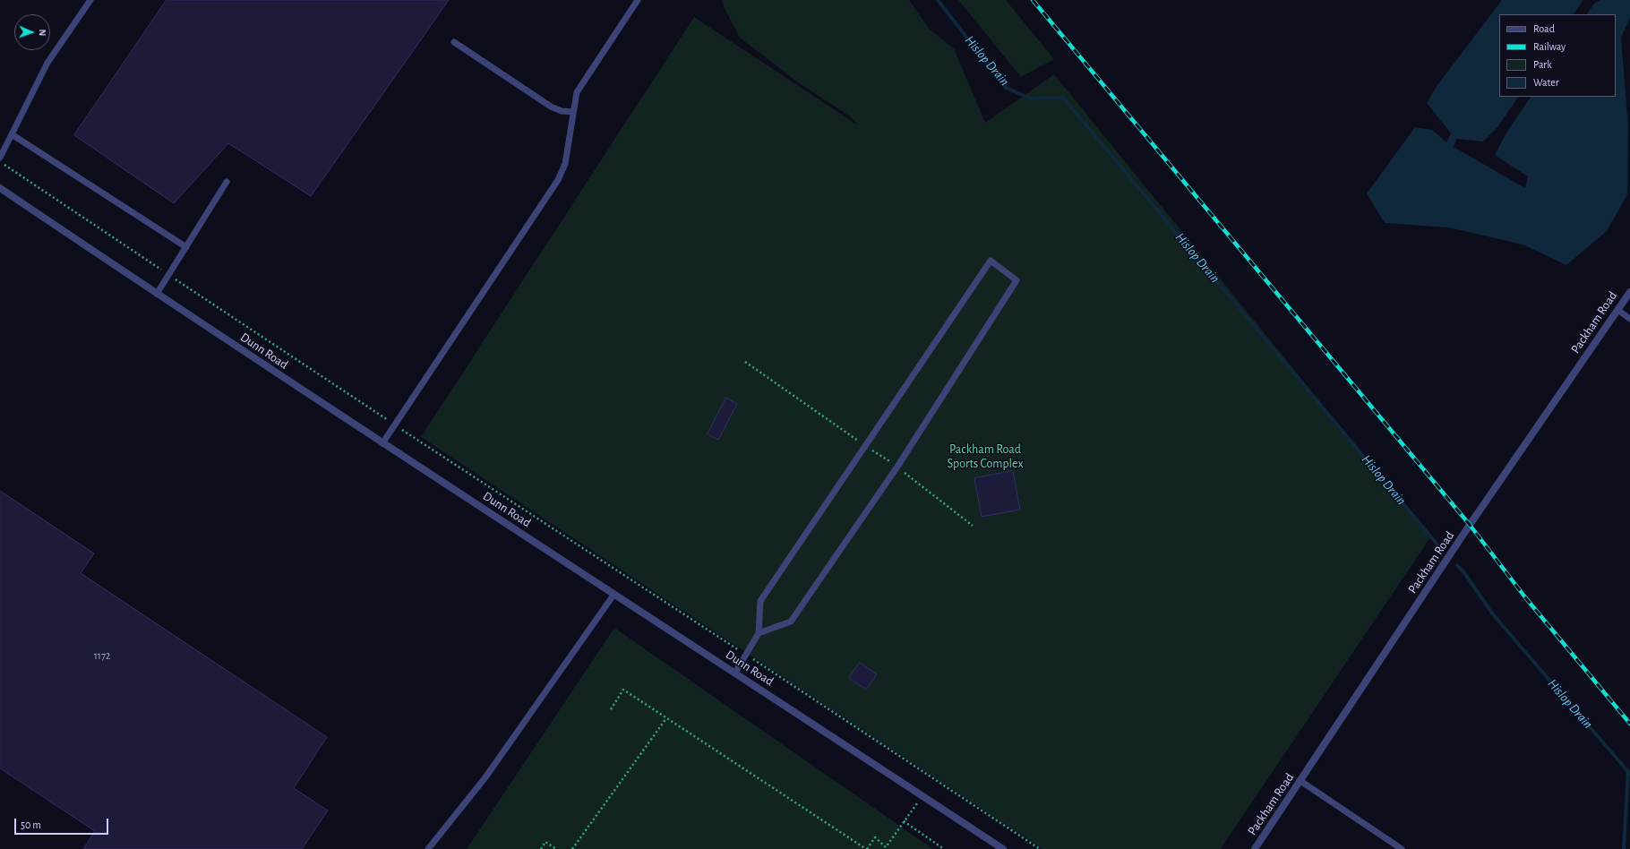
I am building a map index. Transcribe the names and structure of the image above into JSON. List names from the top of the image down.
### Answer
{
  "streets": {
    "street": ["Packham Road", "Dunn Road"]
  },
  "water": ["Hislop Drain"],
  "parks": ["Packham Road Sports Complex"],
  "house_numbers": ["1172"],
  "legend": [
    "Road",
    "Railway",
    "Park",
    "Water"
  ],
  "scale_bar": "50 m",
  "north": "right"
}
